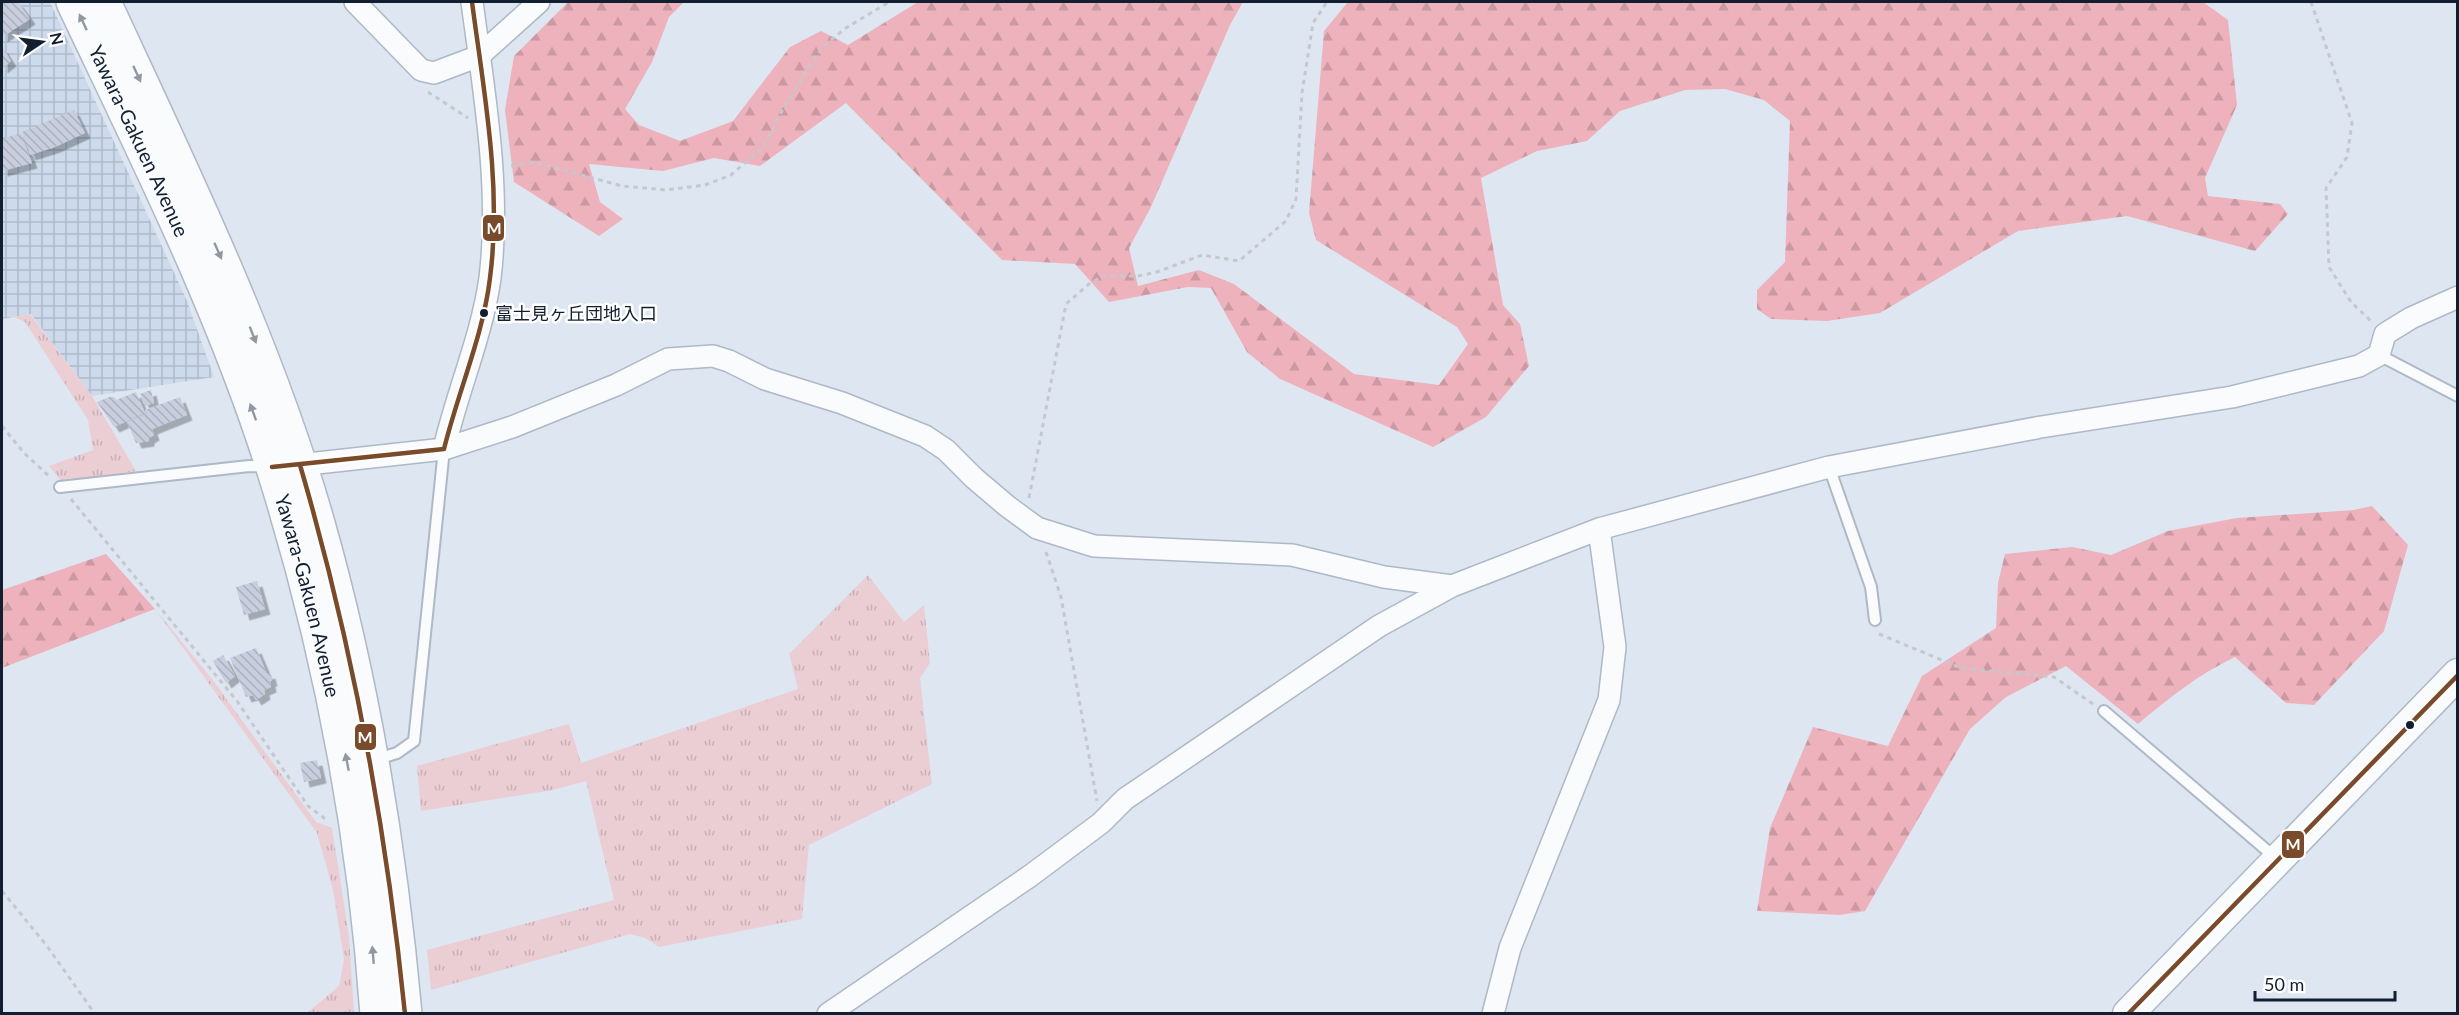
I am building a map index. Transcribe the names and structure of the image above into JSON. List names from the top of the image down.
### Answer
{
  "streets": {
    "highway": ["Yawara-Gakuen Avenue"]
  },
  "places": ["富士見ヶ丘団地入口"],
  "lines": ["transit line M"],
  "scale_bar": "50 m",
  "north": "right"
}
